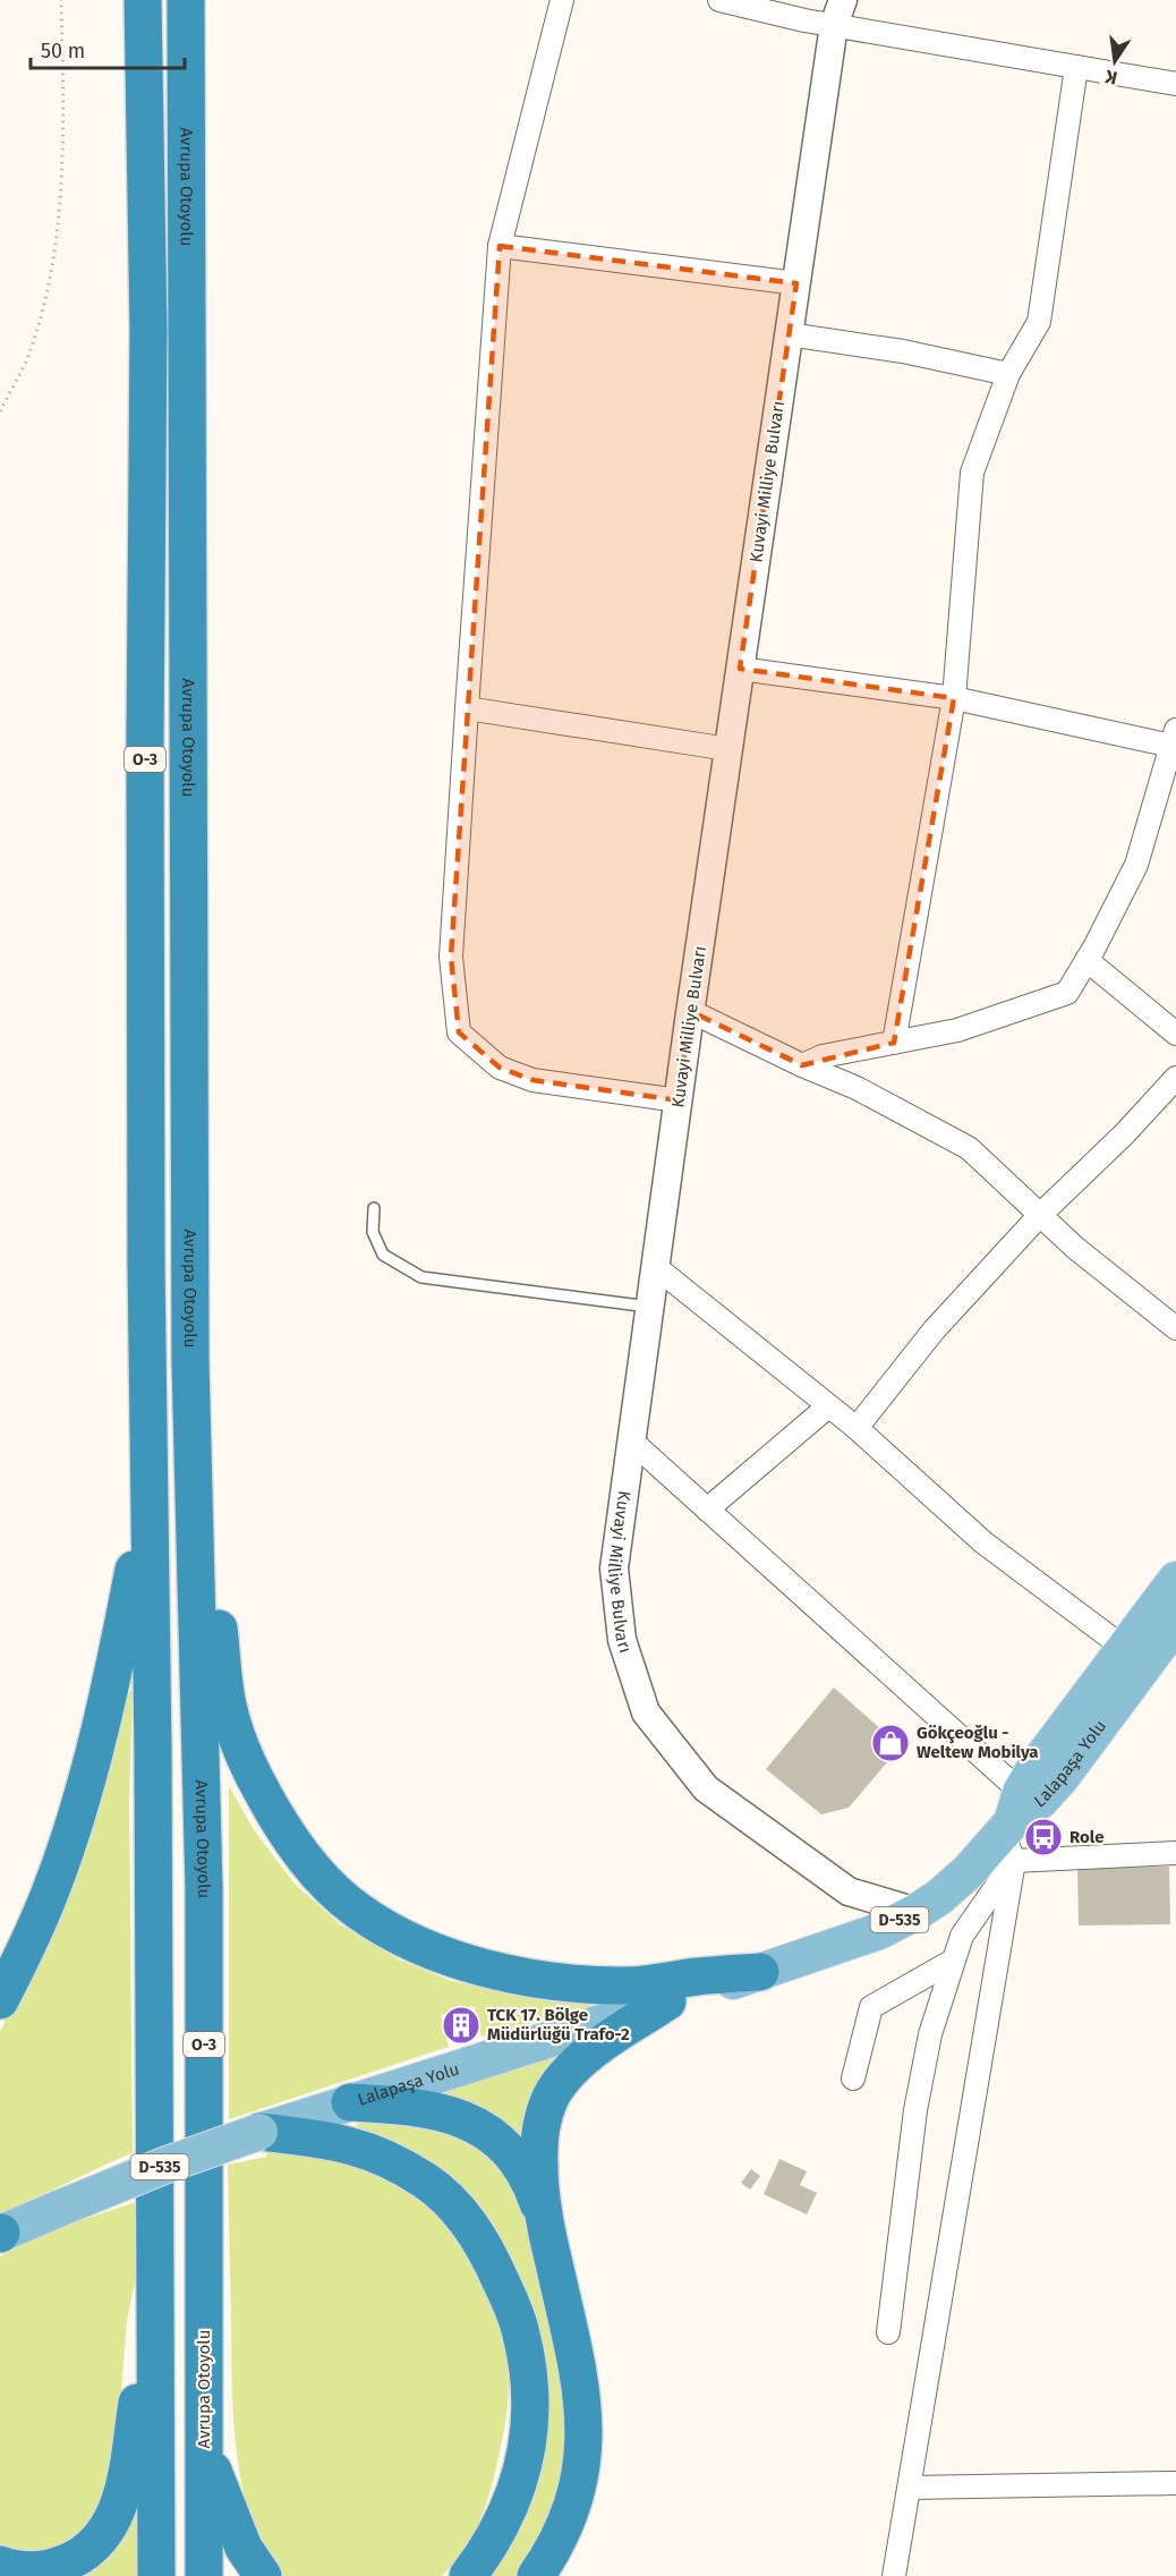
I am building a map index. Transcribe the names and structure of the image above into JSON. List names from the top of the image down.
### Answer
{
  "streets": {
    "highway": ["Avrupa Otoyolu", "O-3"],
    "main road": ["Lalapaşa Yolu", "D-535"],
    "street": ["Kuvayi Milliye Bulvarı"]
  },
  "crossings": [
    ["Kuvayi Milliye Bulvarı", "D-535"],
    ["Lalapaşa Yolu", "D-535"]
  ],
  "places": {
    "shop": ["Gökçeoğlu - Weltew Mobilya"],
    "bus stop": ["Role"],
    "building": ["TCK 17. Bölge Müdürlüğü Trafo-2"]
  },
  "scale_bar": "50 m",
  "north": "bottom"
}
